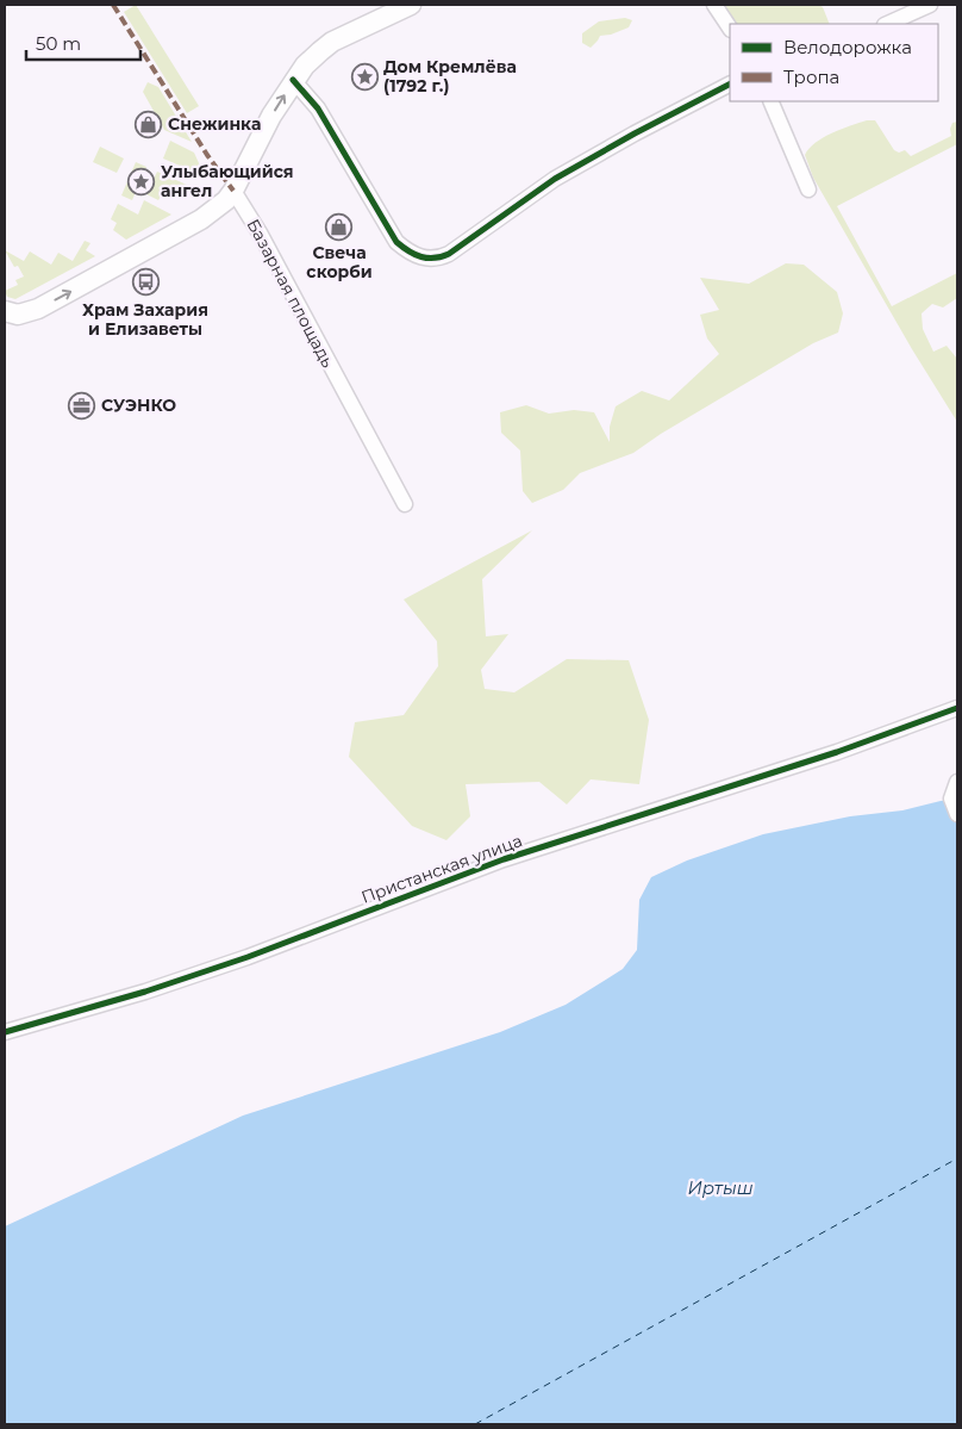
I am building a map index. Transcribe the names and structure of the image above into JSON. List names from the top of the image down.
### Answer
{
  "streets": {
    "street": ["Базарная площадь", "Пристанская улица"]
  },
  "water": ["Иртыш"],
  "places": {
    "place": ["Дом Кремлёва (1792 г.)", "Улыбающийся ангел"],
    "shop": ["Снежинка", "Свеча скорби"],
    "bus stop": ["Храм Захария и Елизаветы"],
    "office": ["СУЭНКО"]
  },
  "legend": ["Велодорожка", "Тропа"],
  "scale_bar": "50 m"
}
